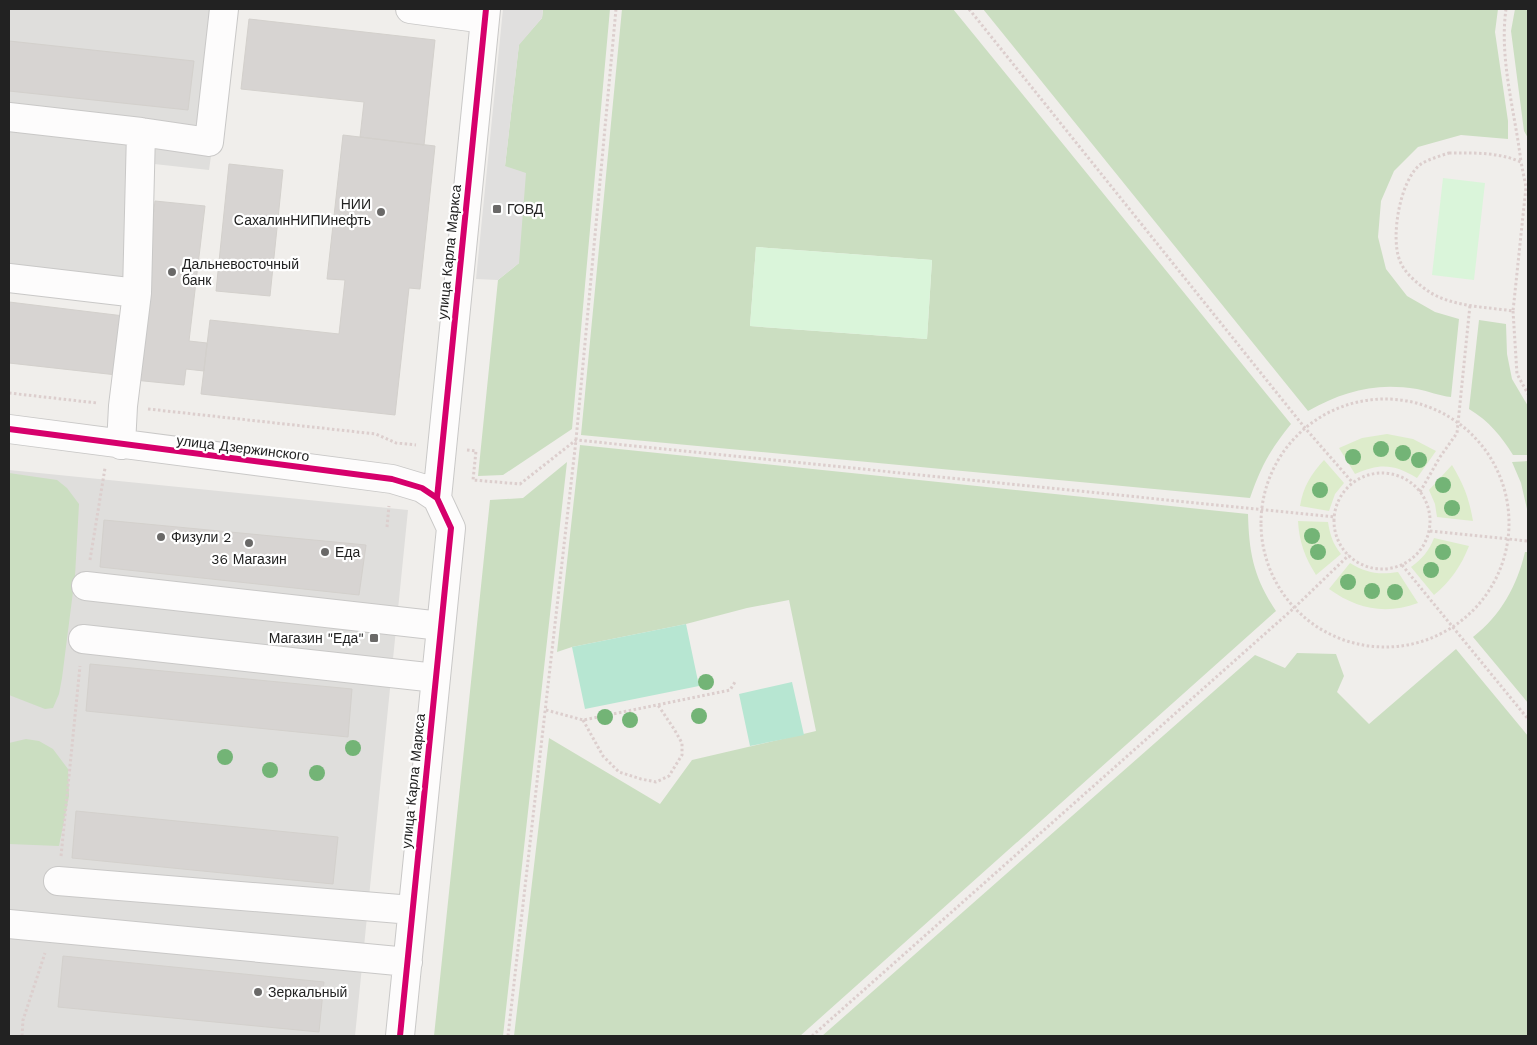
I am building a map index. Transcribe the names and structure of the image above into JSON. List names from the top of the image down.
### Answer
{
  "streets": {
    "street": ["улица Карла Маркса", "улица Дзержинского"]
  },
  "crossings": [
    ["улица Карла Маркса", "улица Дзержинского"]
  ],
  "places": {
    "transit": ["ГОВД", "Магазин \"Еда\""],
    "other": [
      "НИИ СахалинНИПИнефть",
      "Дальневосточный банк",
      "Физули 2",
      "36 Магазин",
      "Еда",
      "Зеркальный"
    ]
  }
}
